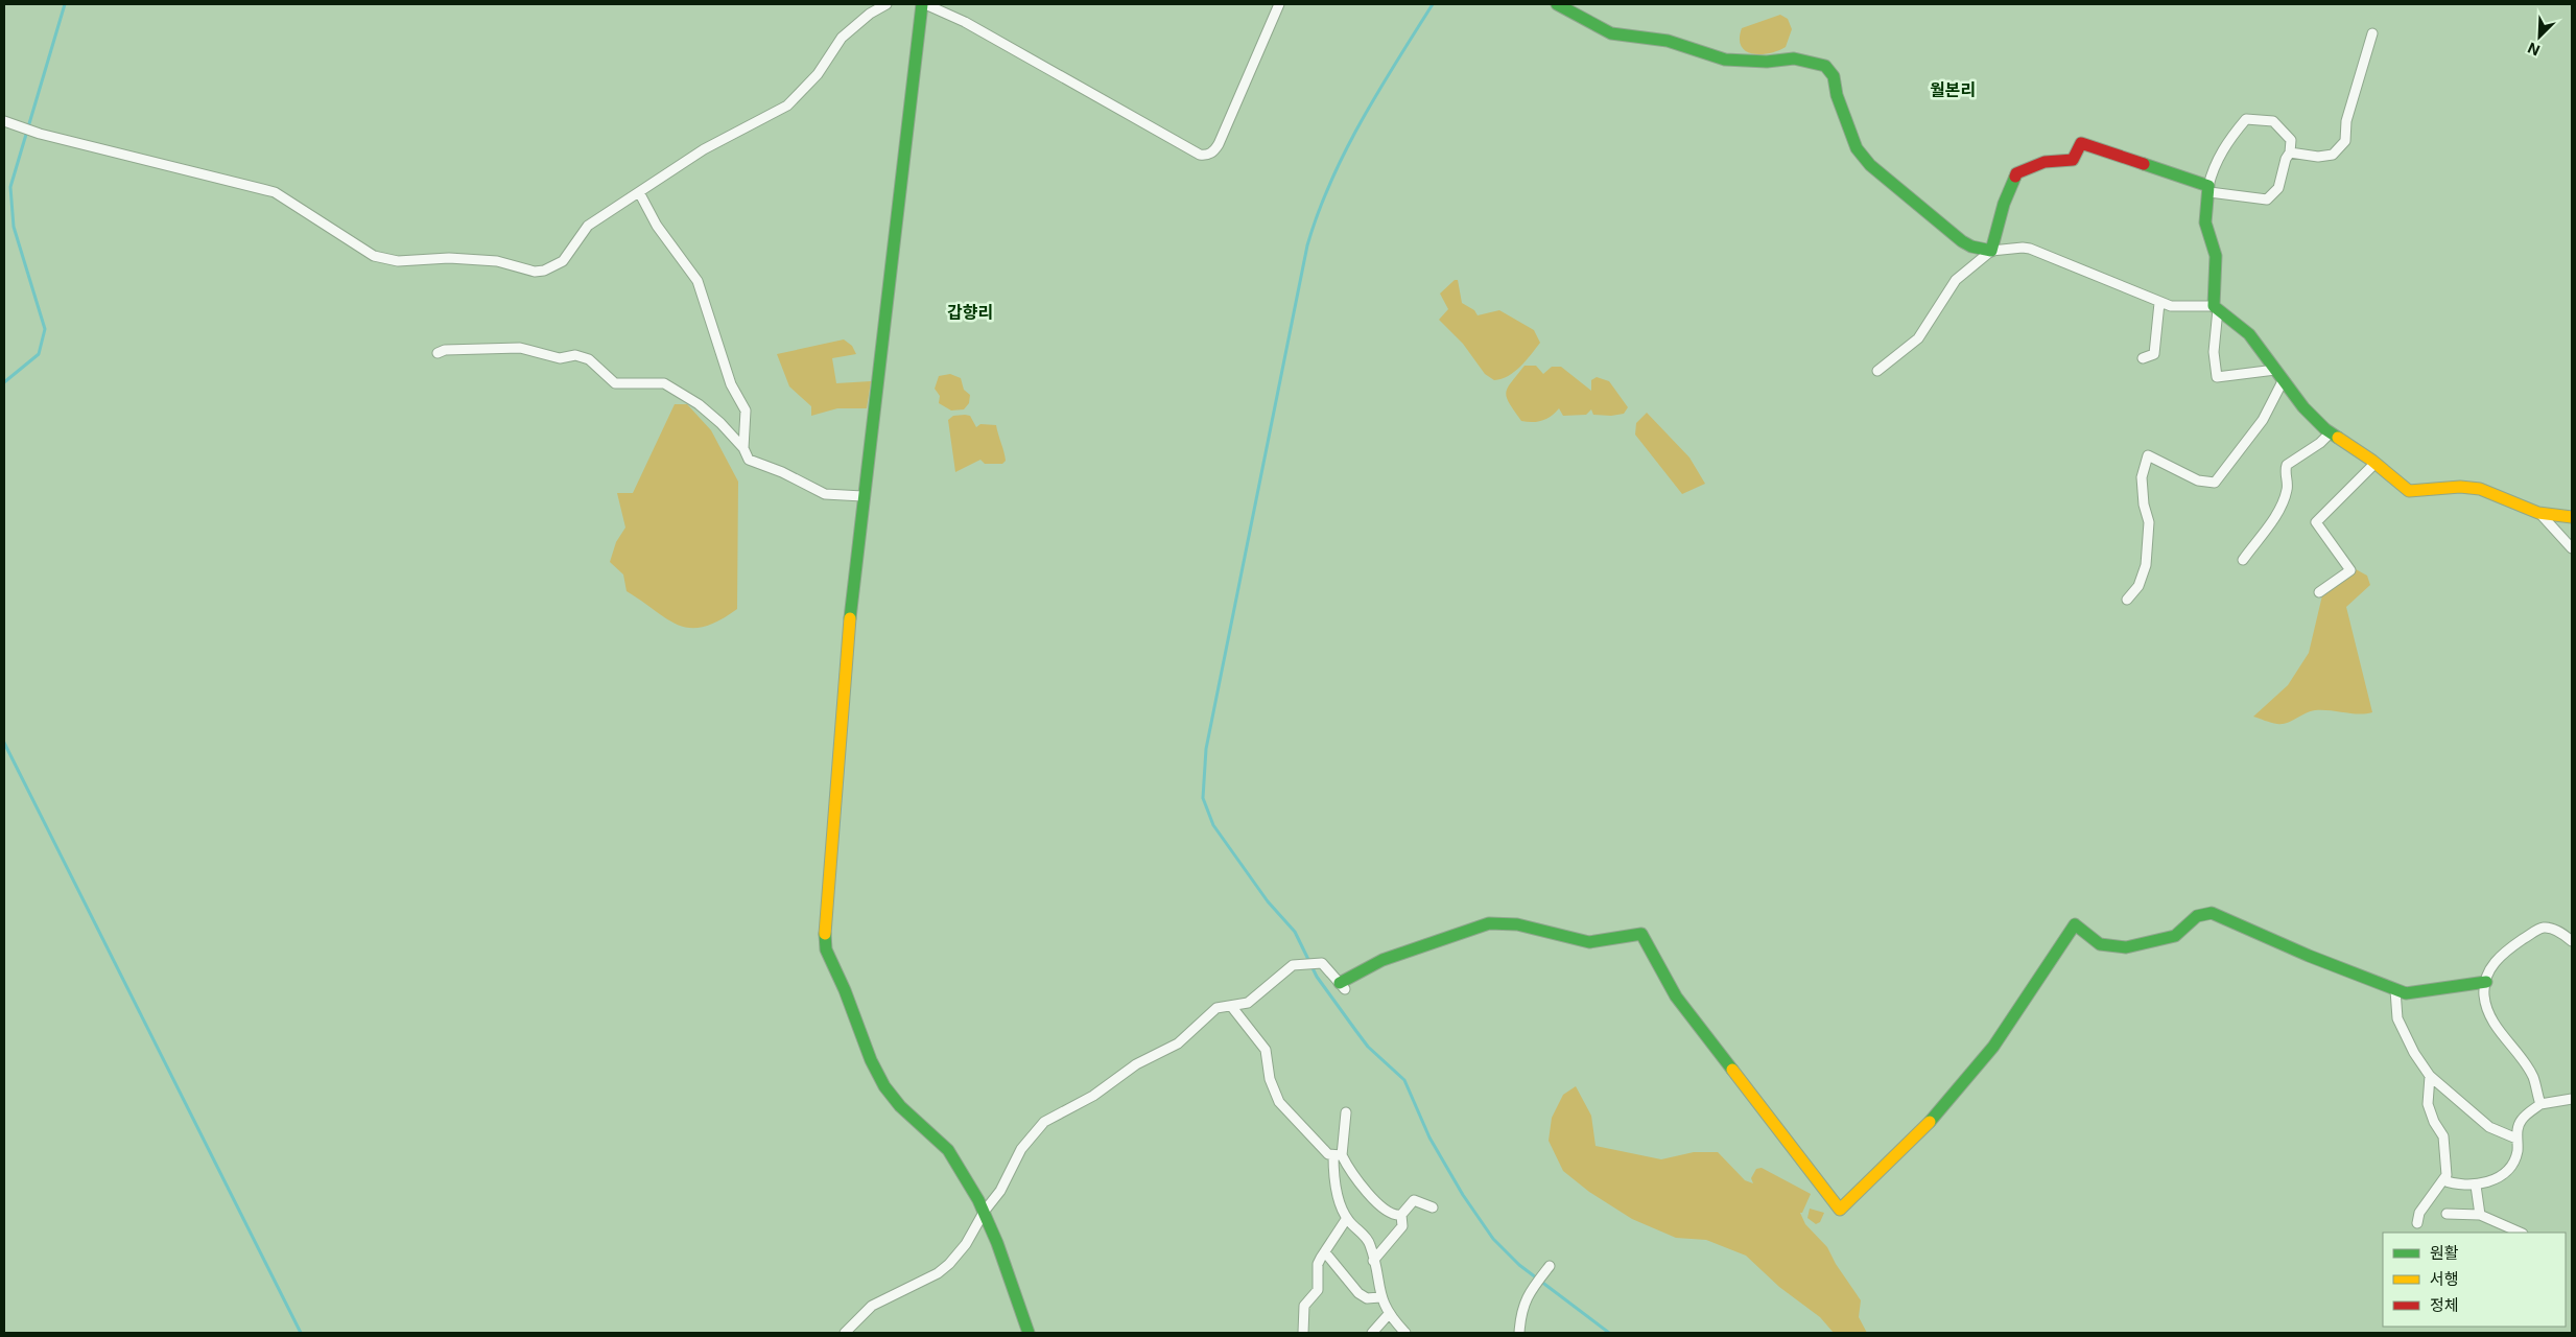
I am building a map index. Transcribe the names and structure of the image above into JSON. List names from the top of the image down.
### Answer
{
  "districts": ["월본리", "갑향리"],
  "legend": ["원활", "서행", "정체"],
  "north": "bottom left"
}
